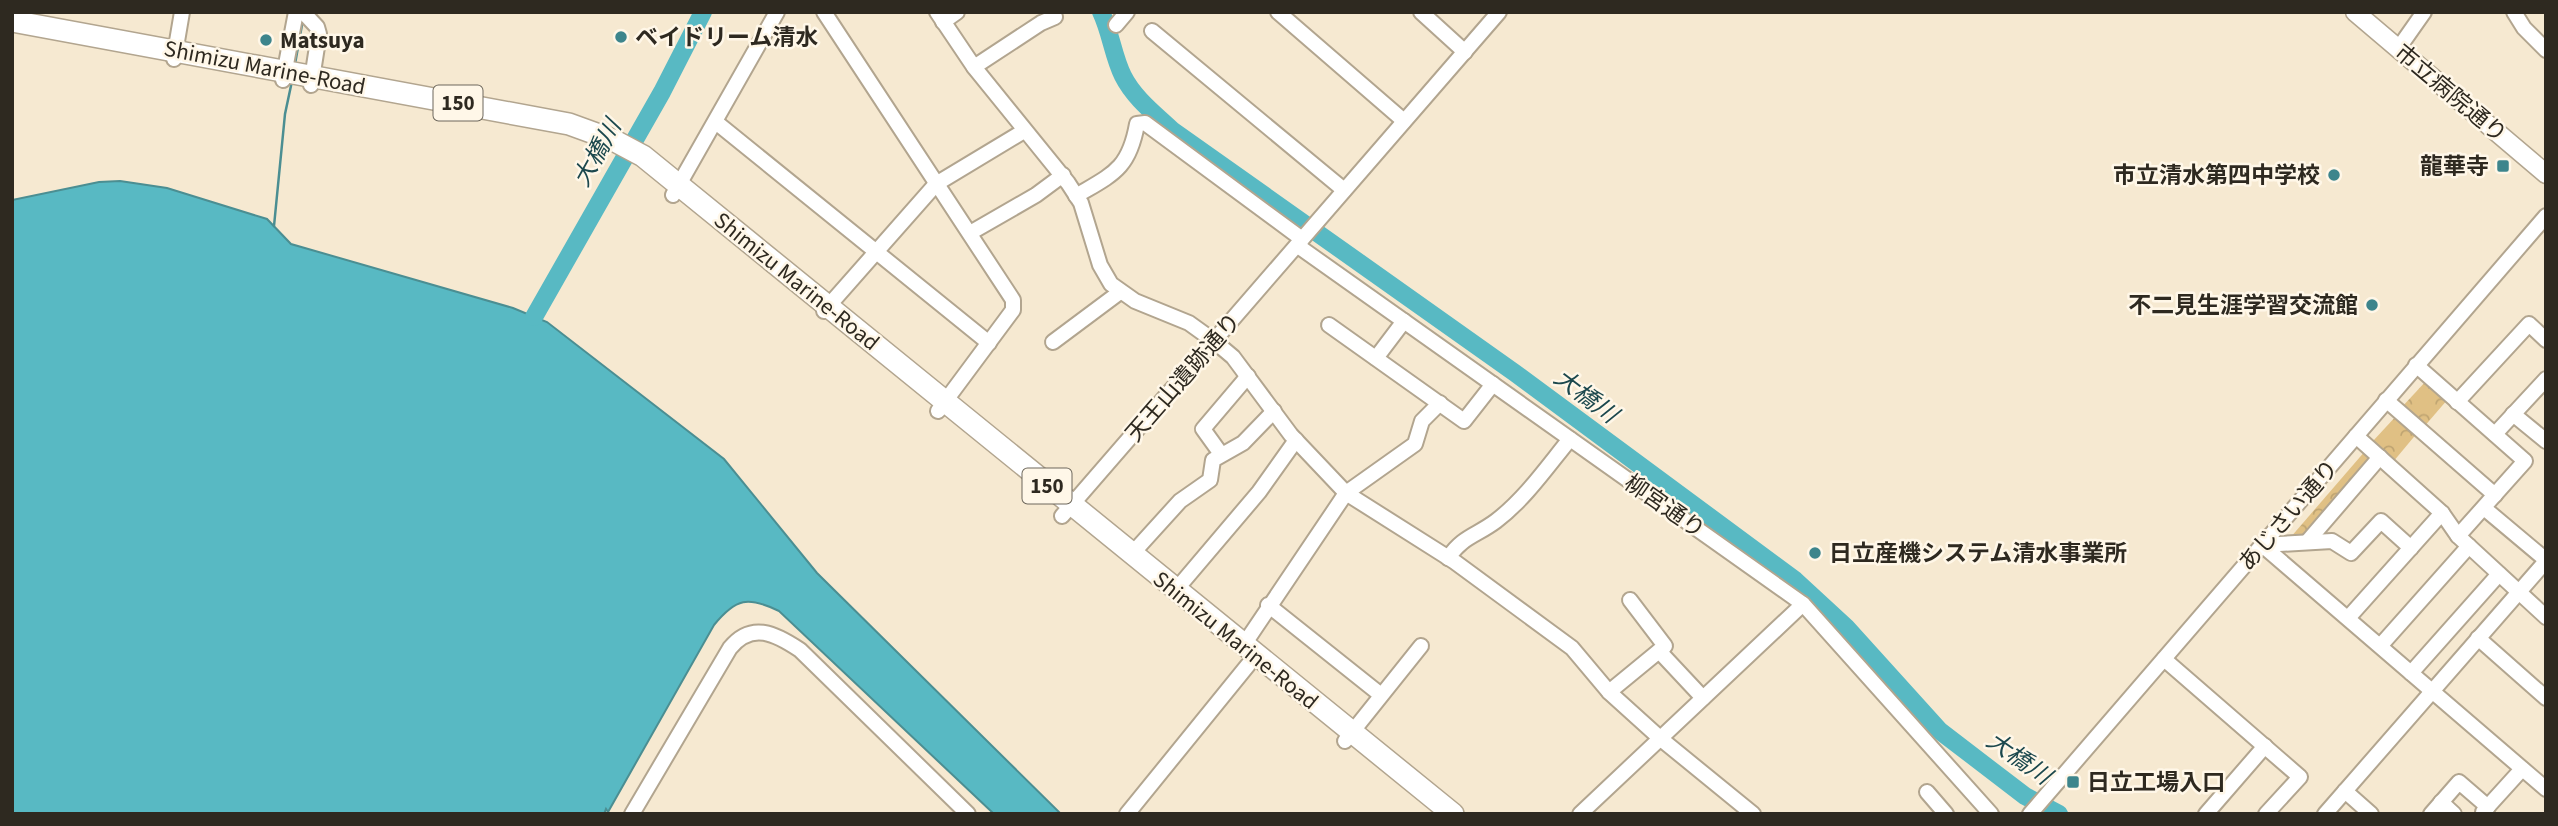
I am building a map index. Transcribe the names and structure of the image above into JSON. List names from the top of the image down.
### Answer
{
  "streets": {
    "highway": ["Shimizu Marine-Road", "150"],
    "main road": ["市立病院通り"],
    "street": ["天王山遺跡通り", "柳宮通り", "あじさい通り"]
  },
  "crossings": [
    ["Shimizu Marine-Road", "天王山遺跡通り"],
    ["天王山遺跡通り", "柳宮通り"]
  ],
  "water": ["大橋川"],
  "places": {
    "other": [
      "ベイドリーム清水",
      "Matsuya",
      "市立清水第四中学校",
      "不二見生涯学習交流館",
      "日立産機システム清水事業所"
    ],
    "transit": ["龍華寺", "日立工場入口"]
  }
}
